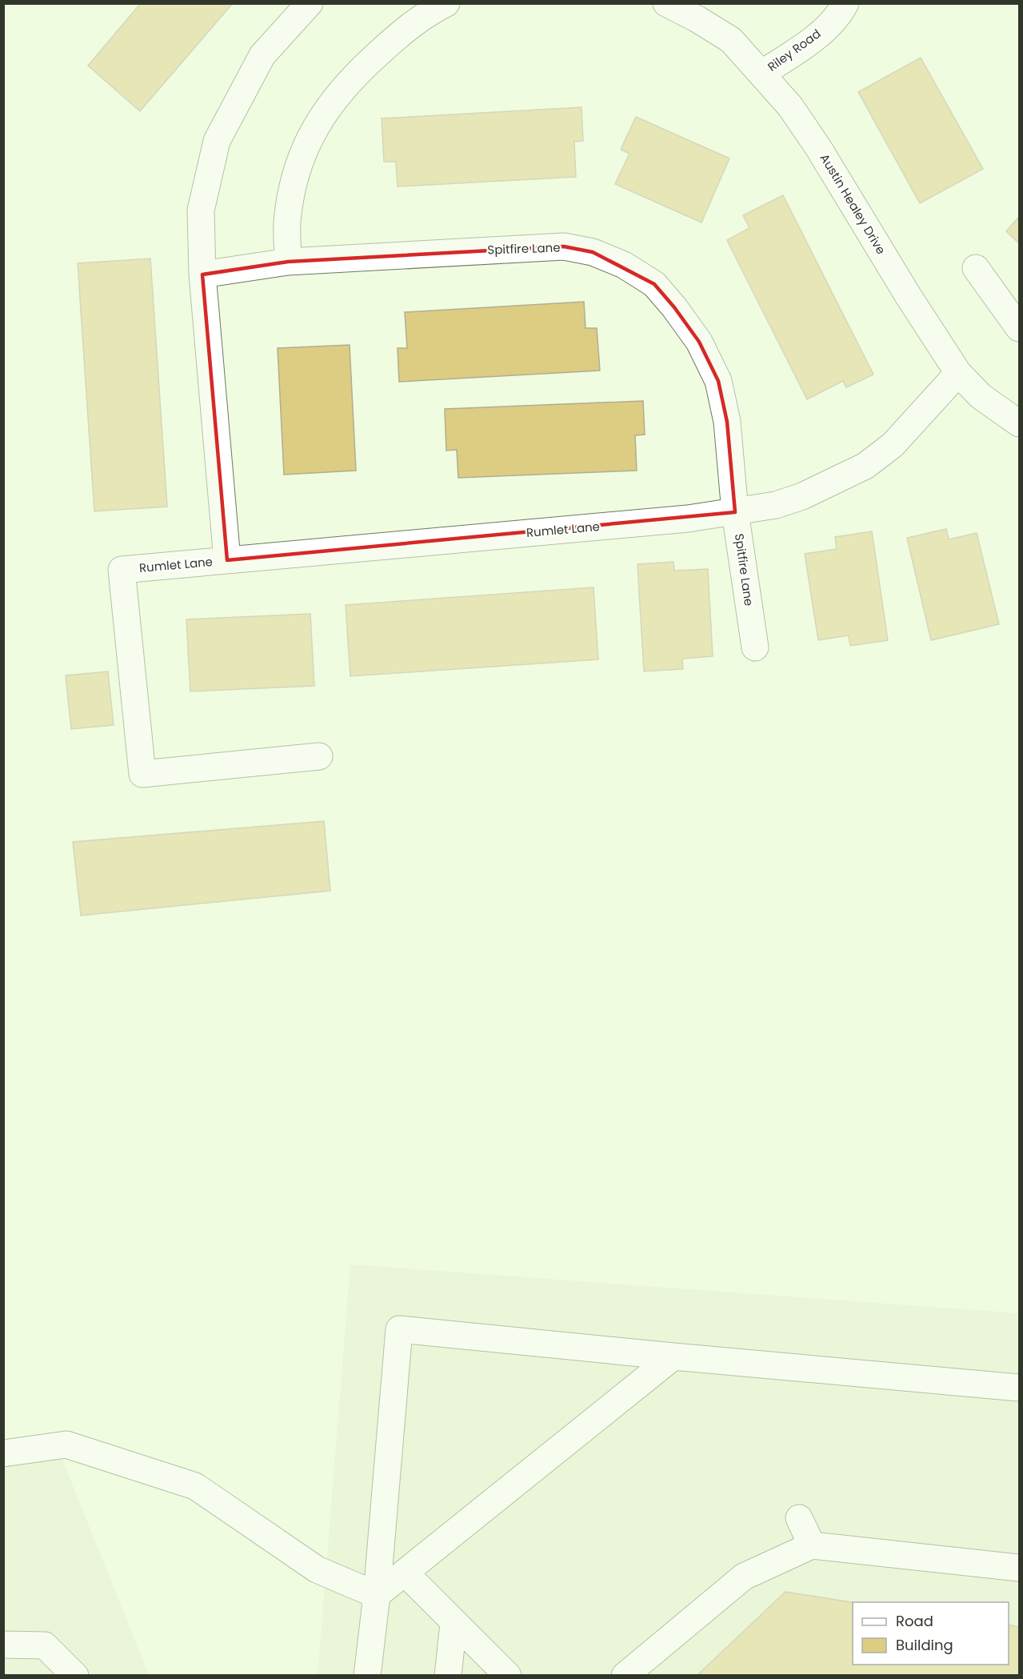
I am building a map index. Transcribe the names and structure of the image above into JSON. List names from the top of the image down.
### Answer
{
  "streets": {
    "street": [
      "Riley Road",
      "Austin Healey Drive",
      "Spitfire Lane",
      "Rumlet Lane"
    ]
  },
  "crossings": [
    ["Riley Road", "Austin Healey Drive"],
    ["Austin Healey Drive", "Rumlet Lane"],
    ["Spitfire Lane", "Rumlet Lane"]
  ],
  "legend": ["Road", "Building"]
}
